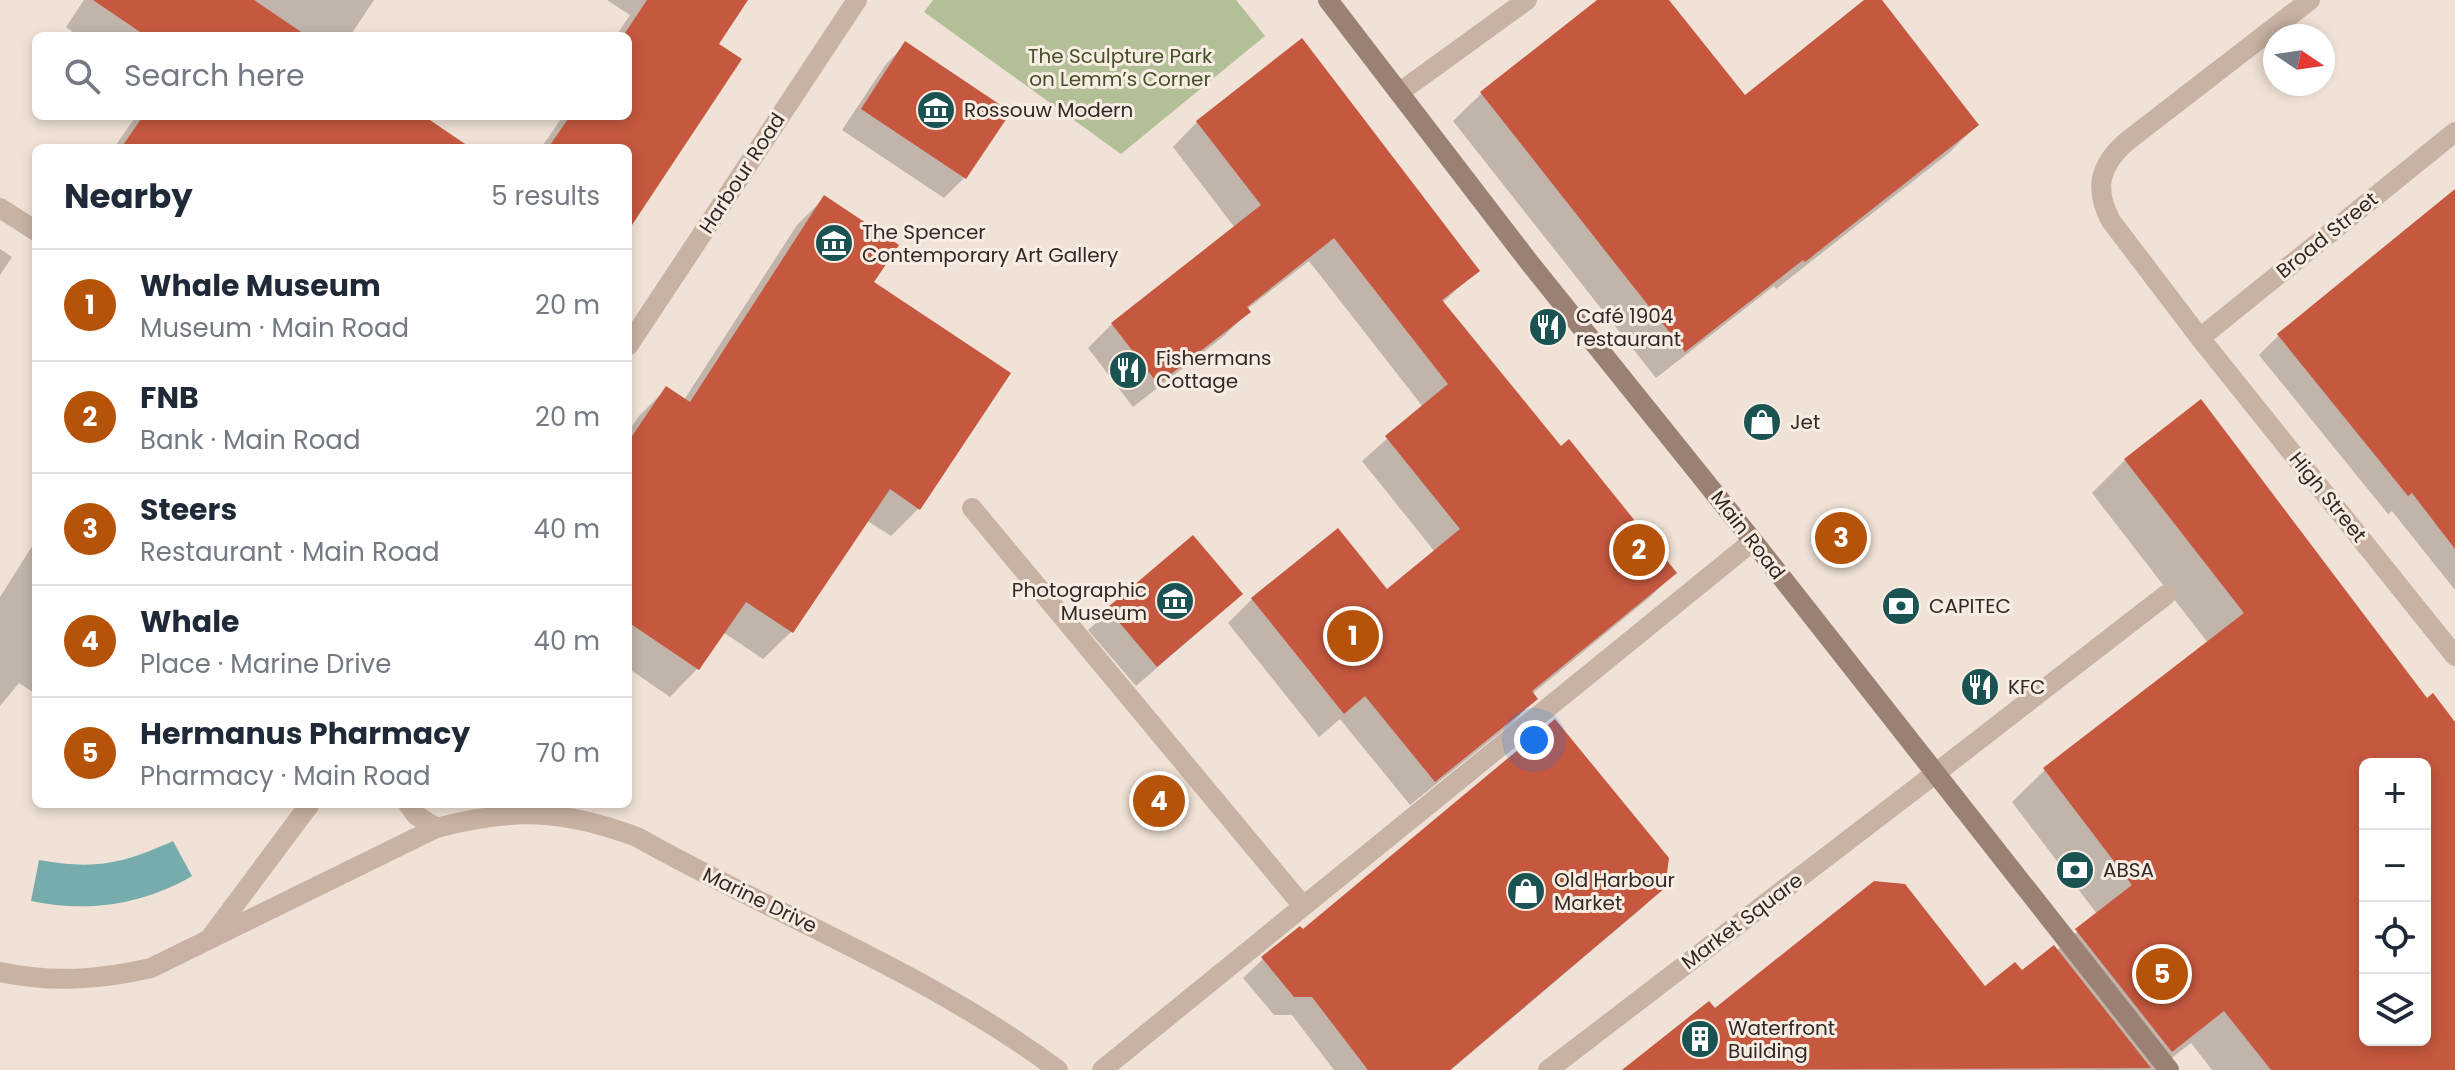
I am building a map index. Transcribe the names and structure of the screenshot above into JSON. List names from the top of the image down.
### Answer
{
  "streets": {
    "main road": ["Main Road"],
    "street": [
      "Harbour Road",
      "Broad Street",
      "High Street",
      "Marine Drive",
      "Market Square"
    ]
  },
  "crossings": [
    ["Broad Street", "High Street"],
    ["Main Road", "Market Square"]
  ],
  "parks": ["The Sculpture Park on Lemm’s Corner"],
  "places": {
    "museum": ["Rossouw Modern", "The Spencer Contemporary Art Gallery", "Photographic Museum"],
    "restaurant": ["Café 1904 restaurant", "Fishermans Cottage", "KFC"],
    "shop": ["Jet", "Old Harbour Market"],
    "bank": ["CAPITEC", "ABSA"],
    "building": ["Waterfront Building"]
  },
  "north": "right",
  "page": {
    "search": "Search here",
    "heading": ["Nearby", "5 results"],
    "list": [
      {
        "mark": "1",
        "name": "Whale Museum",
        "note": "Museum · Main Road",
        "value": "20 m"
      },
      {
        "mark": "2",
        "name": "FNB",
        "note": "Bank · Main Road",
        "value": "20 m"
      },
      {
        "mark": "3",
        "name": "Steers",
        "note": "Restaurant · Main Road",
        "value": "40 m"
      },
      {
        "mark": "4",
        "name": "Whale",
        "note": "Place · Marine Drive",
        "value": "40 m"
      },
      {
        "mark": "5",
        "name": "Hermanus Pharmacy",
        "note": "Pharmacy · Main Road",
        "value": "70 m"
      }
    ],
    "pins": [
      "3",
      "2",
      "1",
      "4",
      "5"
    ],
    "map_buttons": ["+", "−"]
  }
}
